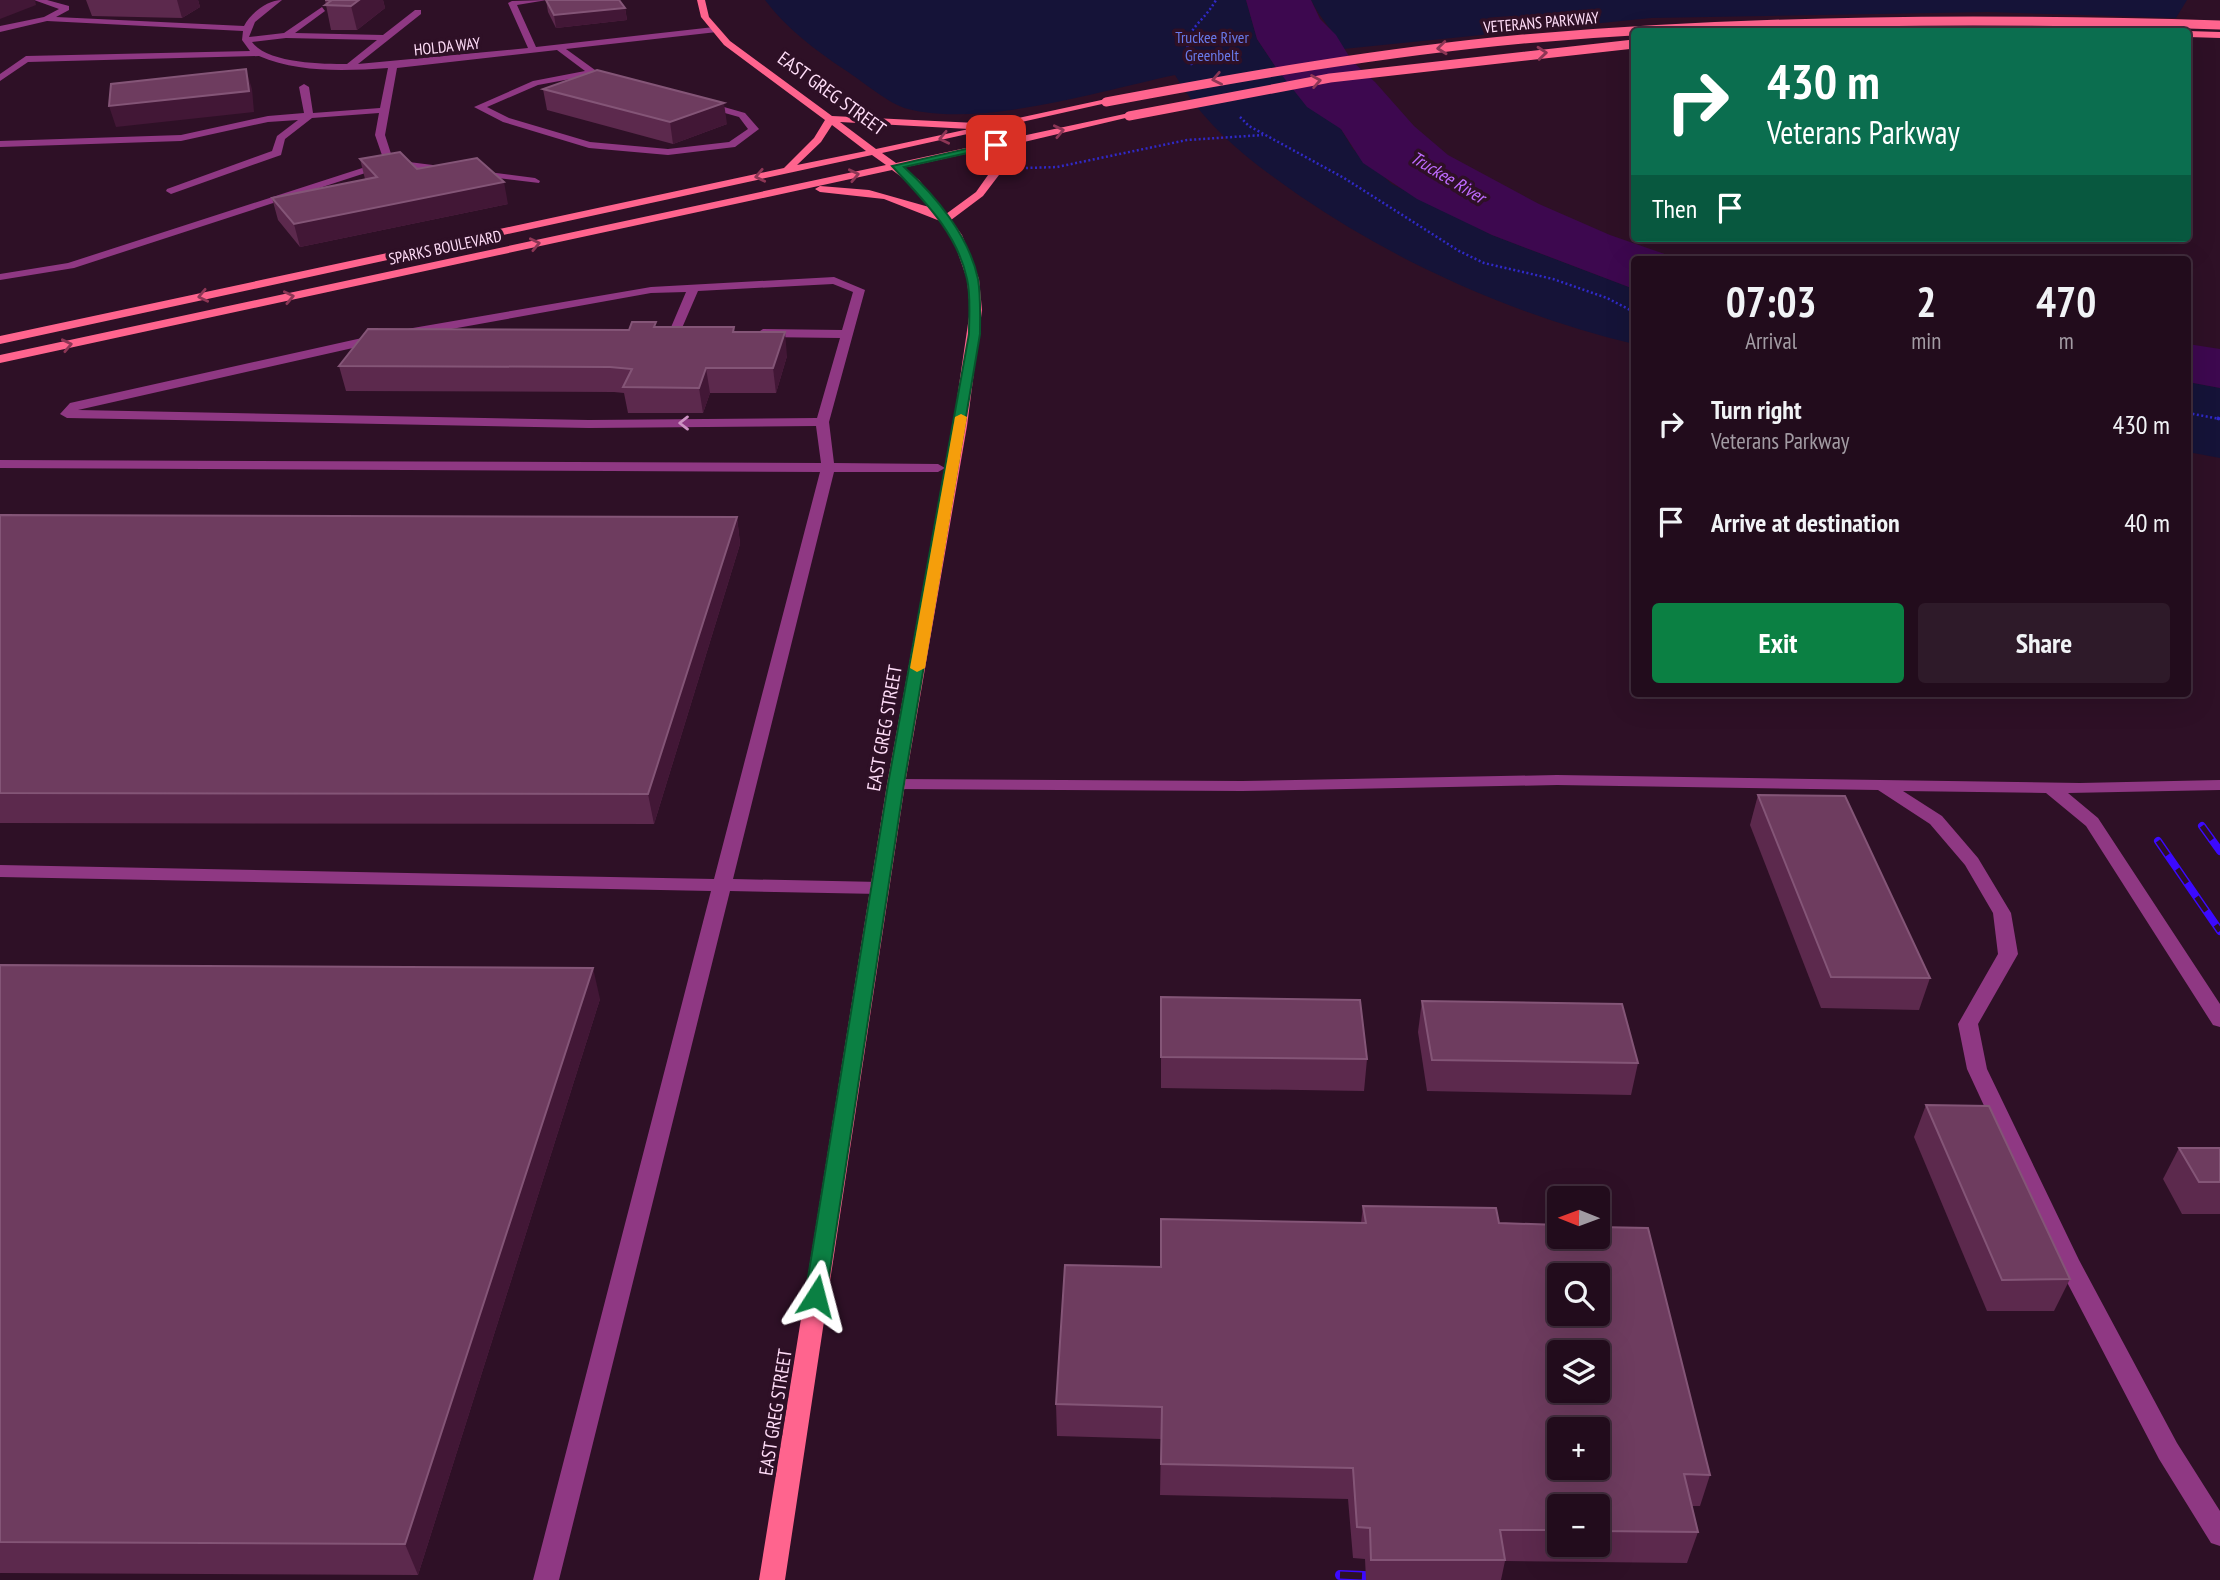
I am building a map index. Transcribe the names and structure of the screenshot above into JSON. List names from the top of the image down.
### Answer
{
  "streets": {
    "main road": ["VETERANS PARKWAY", "EAST GREG STREET", "SPARKS BOULEVARD"],
    "street": ["HOLDA WAY"]
  },
  "crossings": [
    ["VETERANS PARKWAY", "EAST GREG STREET"],
    ["VETERANS PARKWAY", "SPARKS BOULEVARD"],
    ["HOLDA WAY", "EAST GREG STREET"],
    ["EAST GREG STREET", "SPARKS BOULEVARD"]
  ],
  "water": ["Truckee River"],
  "parks": ["Truckee River Greenbelt"],
  "north": "left",
  "page": {
    "turn": ["430 m", "Veterans Parkway"],
    "then": "Then",
    "eta": [
      "07:03",
      "Arrival",
      "2",
      "min",
      "470",
      "m"
    ],
    "list": [
      {
        "name": "Turn right",
        "note": "Veterans Parkway",
        "value": "430 m"
      },
      {
        "name": "Arrive at destination",
        "value": "40 m"
      }
    ],
    "buttons": ["Exit", "Share"],
    "map_buttons": ["+", "−"]
  }
}
